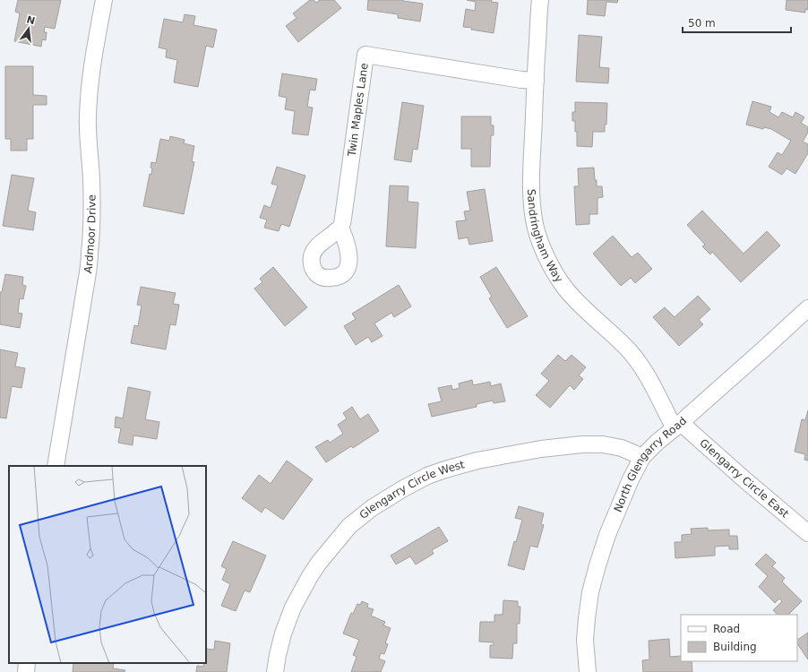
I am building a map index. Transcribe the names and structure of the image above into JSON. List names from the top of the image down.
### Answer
{
  "streets": {
    "street": [
      "Twin Maples Lane",
      "Ardmoor Drive",
      "Sandringham Way",
      "North Glengarry Road",
      "Glengarry Circle East",
      "Glengarry Circle West"
    ]
  },
  "crossings": [
    ["Twin Maples Lane", "Sandringham Way"],
    ["Sandringham Way", "North Glengarry Road"],
    ["Sandringham Way", "Glengarry Circle East"],
    ["North Glengarry Road", "Glengarry Circle East"],
    ["North Glengarry Road", "Glengarry Circle West"]
  ],
  "legend": ["Road", "Building"],
  "scale_bar": "50 m",
  "north": "top"
}
